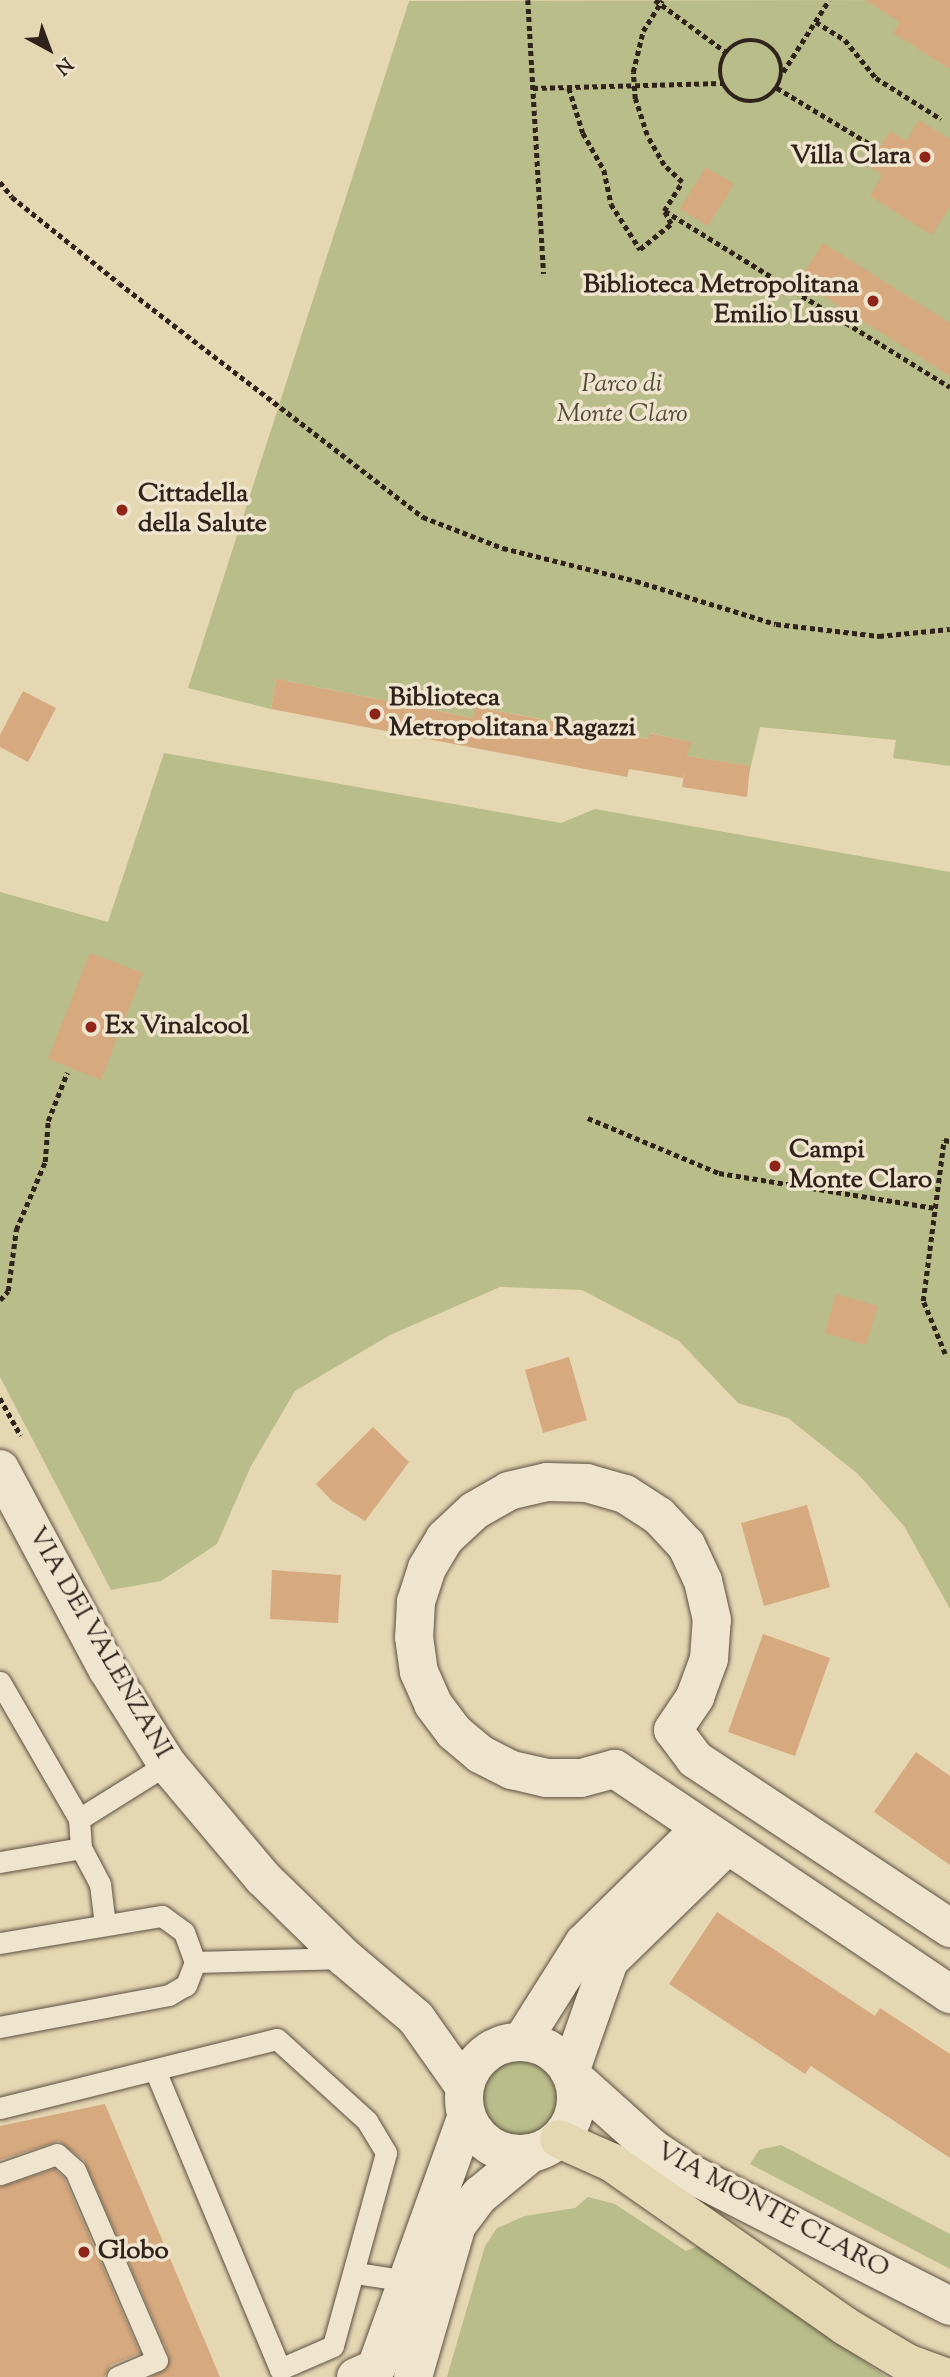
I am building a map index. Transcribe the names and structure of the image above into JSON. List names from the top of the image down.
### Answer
{
  "streets": {
    "street": ["VIA DEI VALENZANI", "VIA MONTE CLARO"]
  },
  "crossings": [
    ["VIA DEI VALENZANI", "VIA MONTE CLARO"]
  ],
  "parks": ["Parco di Monte Claro"],
  "places": [
    "Villa Clara",
    "Biblioteca Metropolitana Emilio Lussu",
    "Cittadella della Salute",
    "Biblioteca Metropolitana Ragazzi",
    "Ex Vinalcool",
    "Campi Monte Claro",
    "Globo"
  ],
  "north": "bottom right"
}
